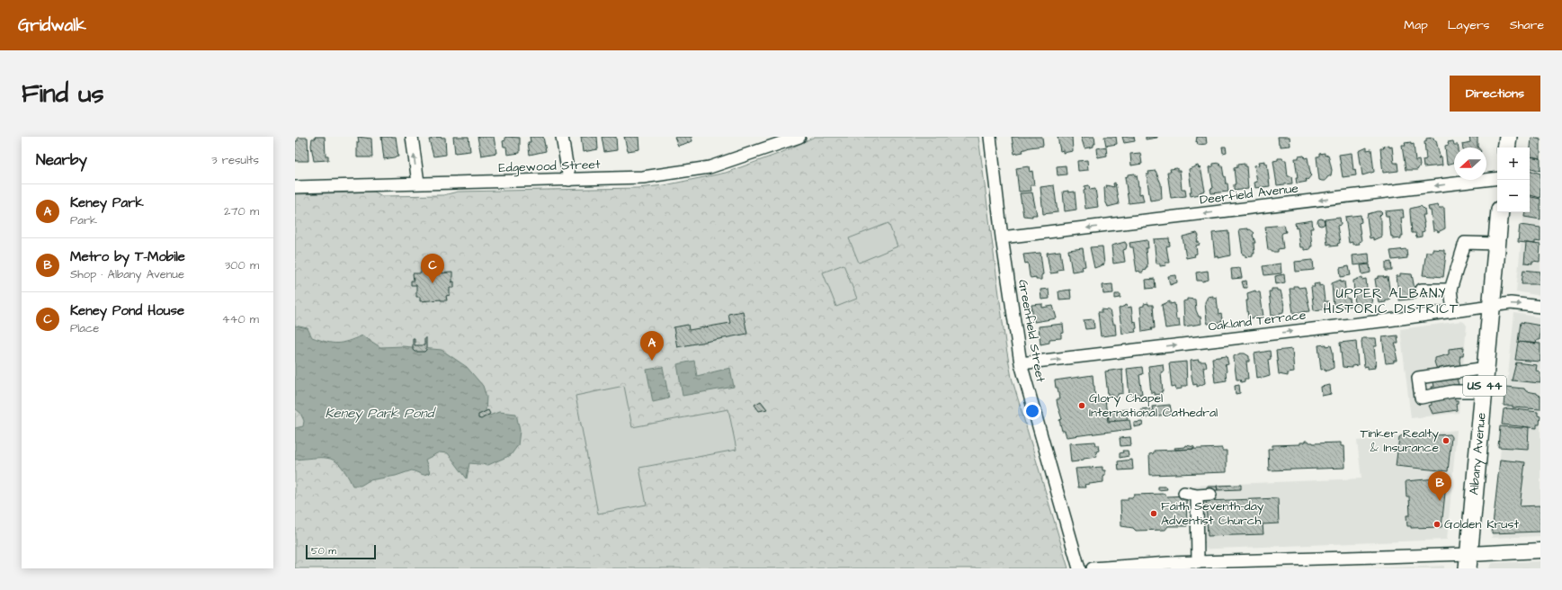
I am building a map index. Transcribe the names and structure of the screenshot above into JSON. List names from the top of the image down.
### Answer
{
  "streets": {
    "highway": ["US 44", "Albany Avenue"],
    "street": [
      "Edgewood Street",
      "Deerfield Avenue",
      "Oakland Terrace",
      "Greenfield Street"
    ]
  },
  "crossings": [
    ["Deerfield Avenue", "Greenfield Street"],
    ["Oakland Terrace", "Greenfield Street"],
    ["Oakland Terrace", "Albany Avenue"]
  ],
  "one_way": ["Deerfield Avenue", "Oakland Terrace"],
  "districts": ["UPPER ALBANY HISTORIC DISTRICT"],
  "water": ["Keney Park Pond"],
  "places": [
    "Glory Chapel International Cathedral",
    "Tinker Realty & Insurance",
    "Faith Seventh-day Adventist Church",
    "Golden Krust"
  ],
  "scale_bar": "50 m",
  "north": "left",
  "page": {
    "header": "Gridwalk",
    "nav": ["Map", "Layers", "Share"],
    "buttons": "Directions",
    "title": "Find us",
    "heading": ["Nearby", "3 results"],
    "map_buttons": ["+", "−"],
    "list": [
      {
        "mark": "A",
        "name": "Keney Park",
        "note": "Park",
        "value": "270 m"
      },
      {
        "mark": "B",
        "name": "Metro by T-Mobile",
        "note": "Shop · Albany Avenue",
        "value": "300 m"
      },
      {
        "mark": "C",
        "name": "Keney Pond House",
        "note": "Place",
        "value": "440 m"
      }
    ],
    "pins": ["C", "A", "B"],
    "scale": "50 m"
  }
}
